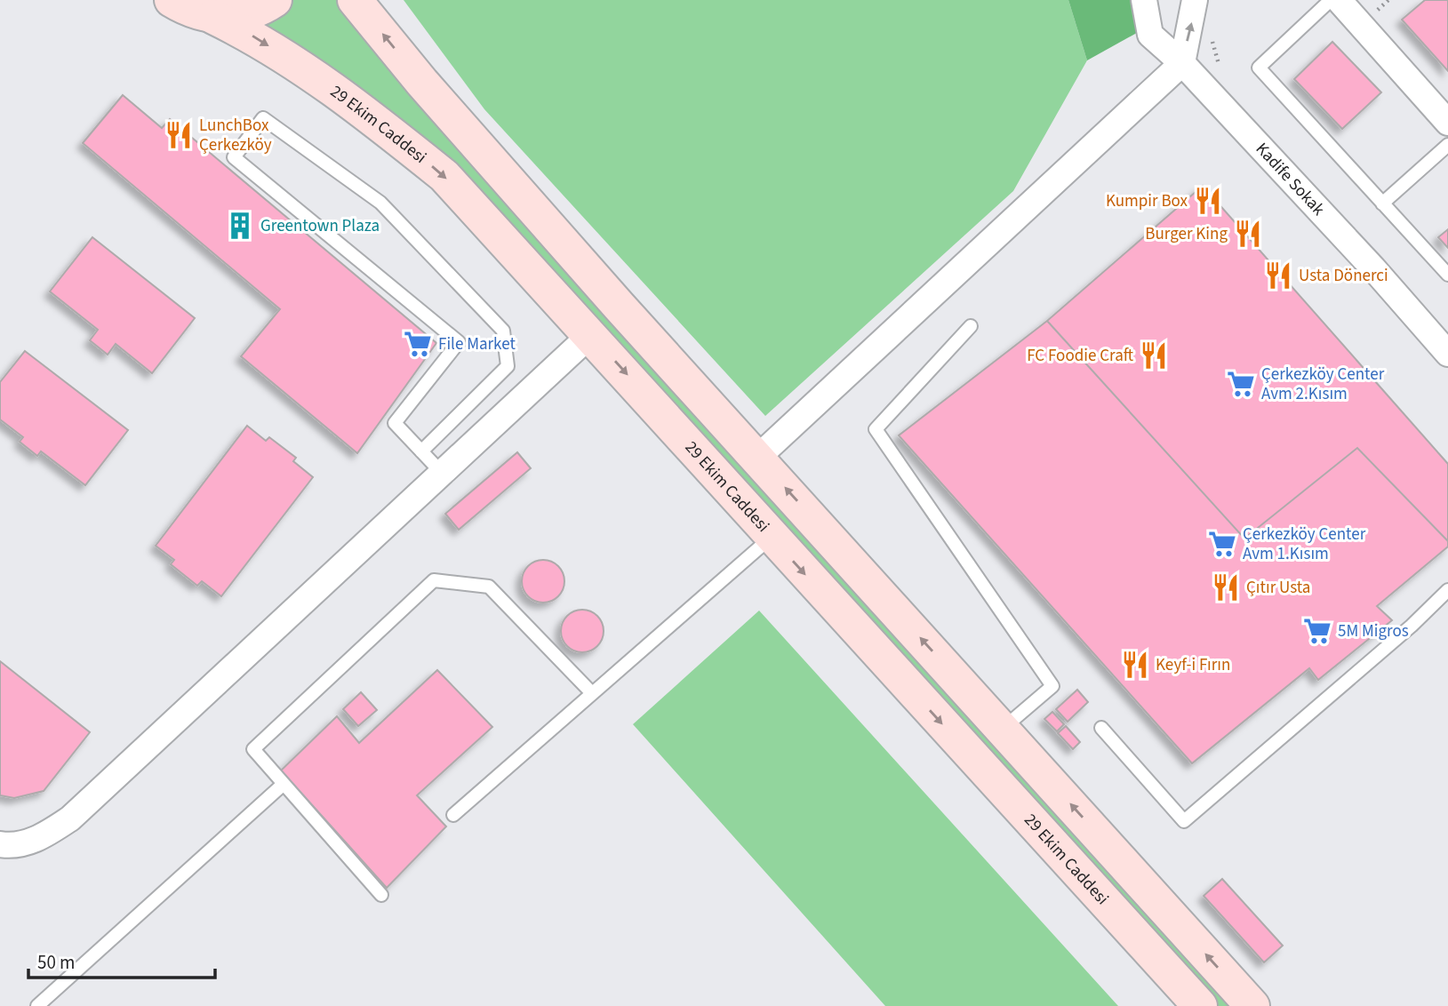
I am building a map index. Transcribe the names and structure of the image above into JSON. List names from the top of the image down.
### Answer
{
  "streets": {
    "main road": ["29 Ekim Caddesi"],
    "street": ["Kadife Sokak"]
  },
  "places": {
    "restaurant": [
      "LunchBox Çerkezköy",
      "Kumpir Box",
      "Burger King",
      "Usta Dönerci",
      "FC Foodie Craft",
      "Çıtır Usta",
      "Keyf-i Fırın"
    ],
    "building": ["Greentown Plaza"],
    "supermarket": [
      "File Market",
      "Çerkezköy Center Avm 2.Kısım",
      "Çerkezköy Center Avm 1.Kısım",
      "5M Migros"
    ]
  },
  "scale_bar": "50 m"
}
